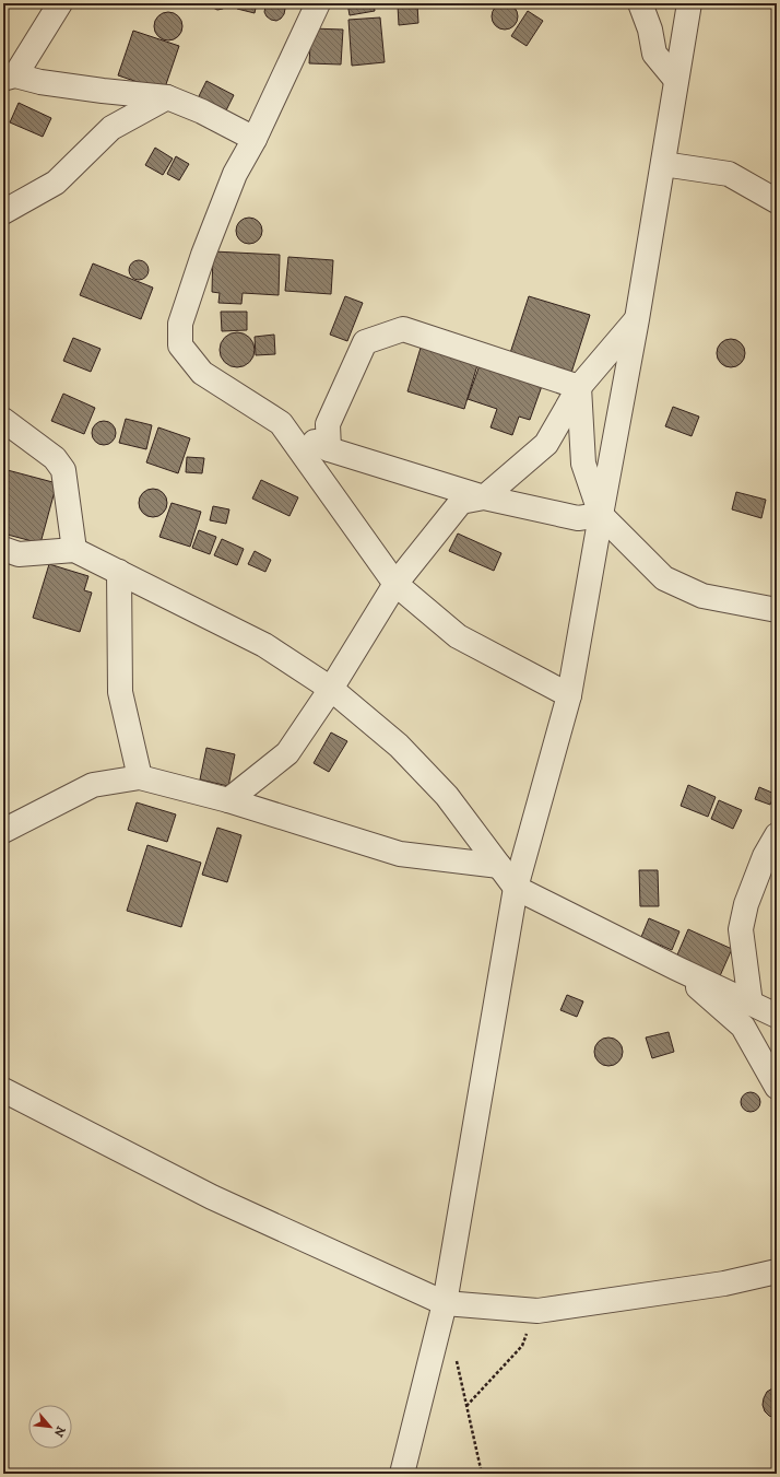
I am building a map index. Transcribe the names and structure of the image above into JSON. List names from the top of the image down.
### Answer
{
  "north": "bottom right"
}
